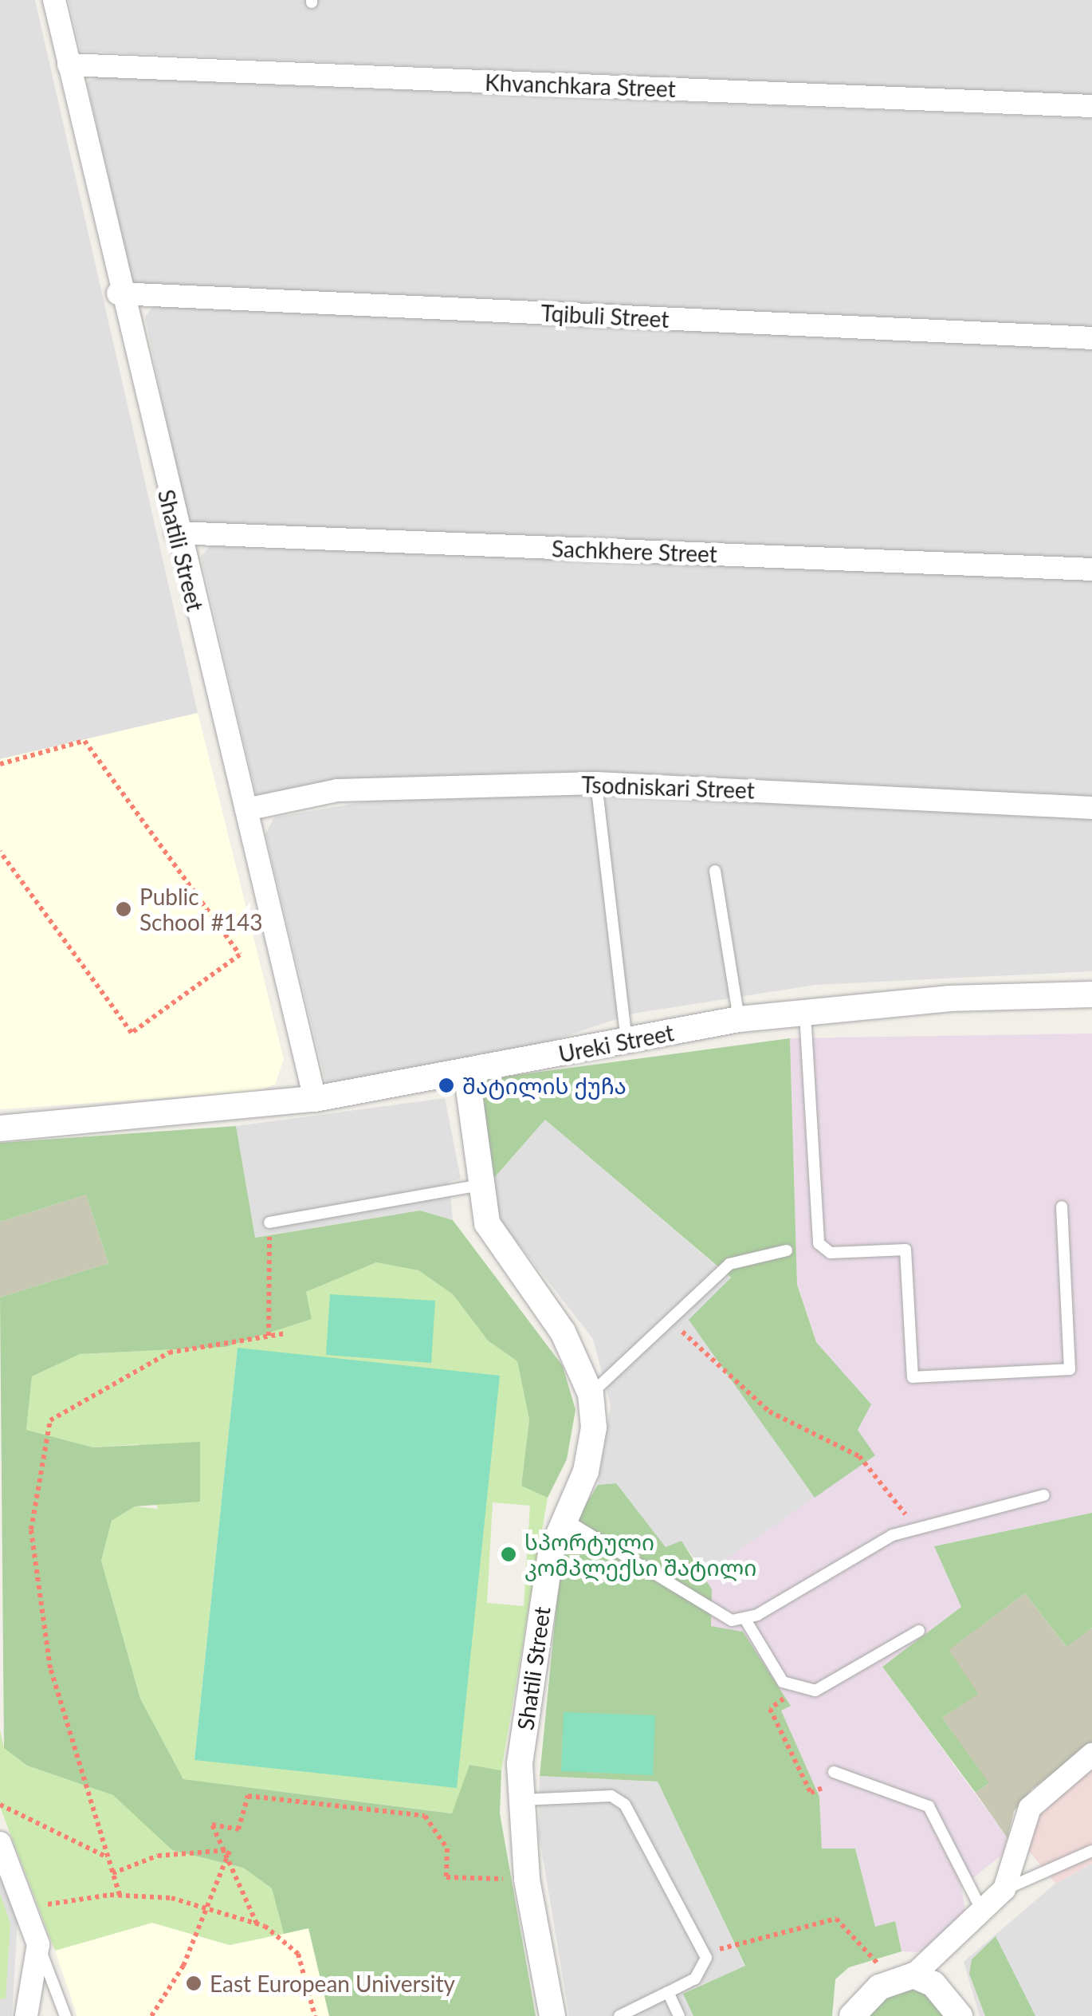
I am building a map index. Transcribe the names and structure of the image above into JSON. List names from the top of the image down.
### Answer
{
  "streets": {
    "street": [
      "Khvanchkara Street",
      "Tqibuli Street",
      "Shatili Street",
      "Sachkhere Street",
      "Tsodniskari Street",
      "Ureki Street"
    ]
  },
  "crossings": [
    ["Khvanchkara Street", "Shatili Street"],
    ["Tqibuli Street", "Shatili Street"],
    ["Shatili Street", "Sachkhere Street"],
    ["Shatili Street", "Tsodniskari Street"],
    ["Shatili Street", "Ureki Street"]
  ],
  "places": [
    "Public School #143",
    "შატილის ქუჩა",
    "სპორტული კომპლექსი შატილი",
    "East European University"
  ]
}
